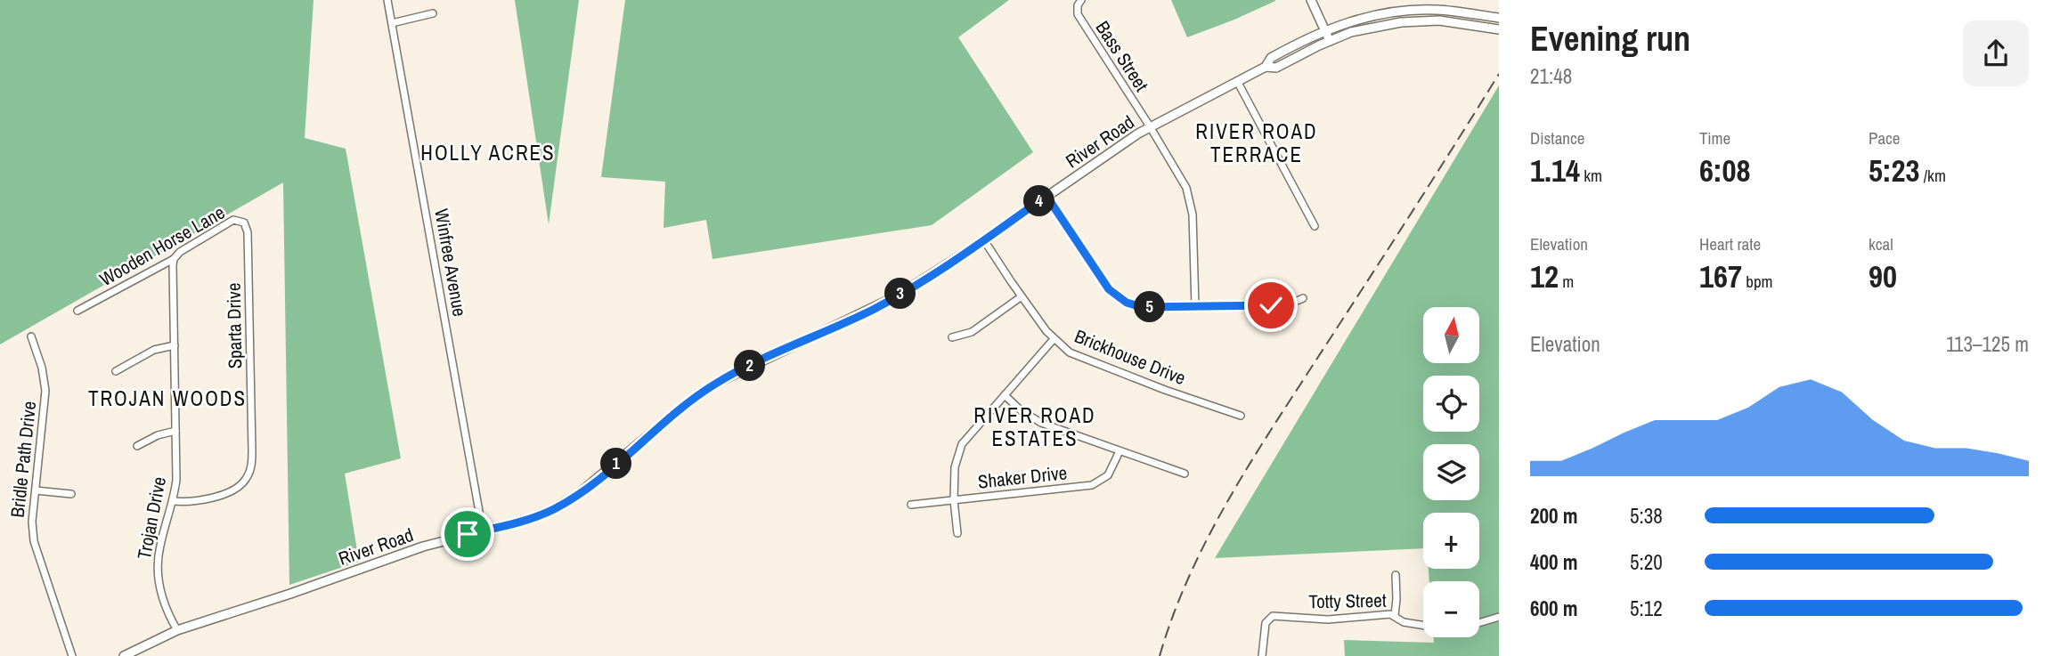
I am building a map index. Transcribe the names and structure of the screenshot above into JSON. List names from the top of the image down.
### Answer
{
  "streets": {
    "main road": ["River Road"],
    "street": [
      "Bass Street",
      "Wooden Horse Lane",
      "Winfree Avenue",
      "Sparta Drive",
      "Brickhouse Drive",
      "Bridle Path Drive",
      "Shaker Drive",
      "Trojan Drive",
      "Totty Street"
    ]
  },
  "crossings": [
    ["Bass Street", "River Road"],
    ["River Road", "Winfree Avenue"],
    ["River Road", "Brickhouse Drive"],
    ["River Road", "Trojan Drive"],
    ["Wooden Horse Lane", "Sparta Drive"],
    ["Wooden Horse Lane", "Trojan Drive"],
    ["Sparta Drive", "Trojan Drive"]
  ],
  "districts": [
    "RIVER ROAD TERRACE",
    "HOLLY ACRES",
    "TROJAN WOODS",
    "RIVER ROAD ESTATES"
  ],
  "north": "top",
  "page": {
    "heading": ["Evening run", "21:48"],
    "stats": [
      ["Distance", "1.14 km"],
      ["Time", "6:08"],
      ["Pace", "5:23 /km"],
      ["Elevation", "12 m"],
      ["Heart rate", "167 bpm"],
      ["kcal", "90"]
    ],
    "pins": [
      "4",
      "3",
      "5",
      "2",
      "1"
    ],
    "map_buttons": ["+", "−"],
    "chart": ["Elevation", "113–125 m"],
    "list": [
      {
        "name": "200 m",
        "note": "5:38"
      },
      {
        "name": "400 m",
        "note": "5:20"
      },
      {
        "name": "600 m",
        "note": "5:12"
      }
    ]
  }
}
